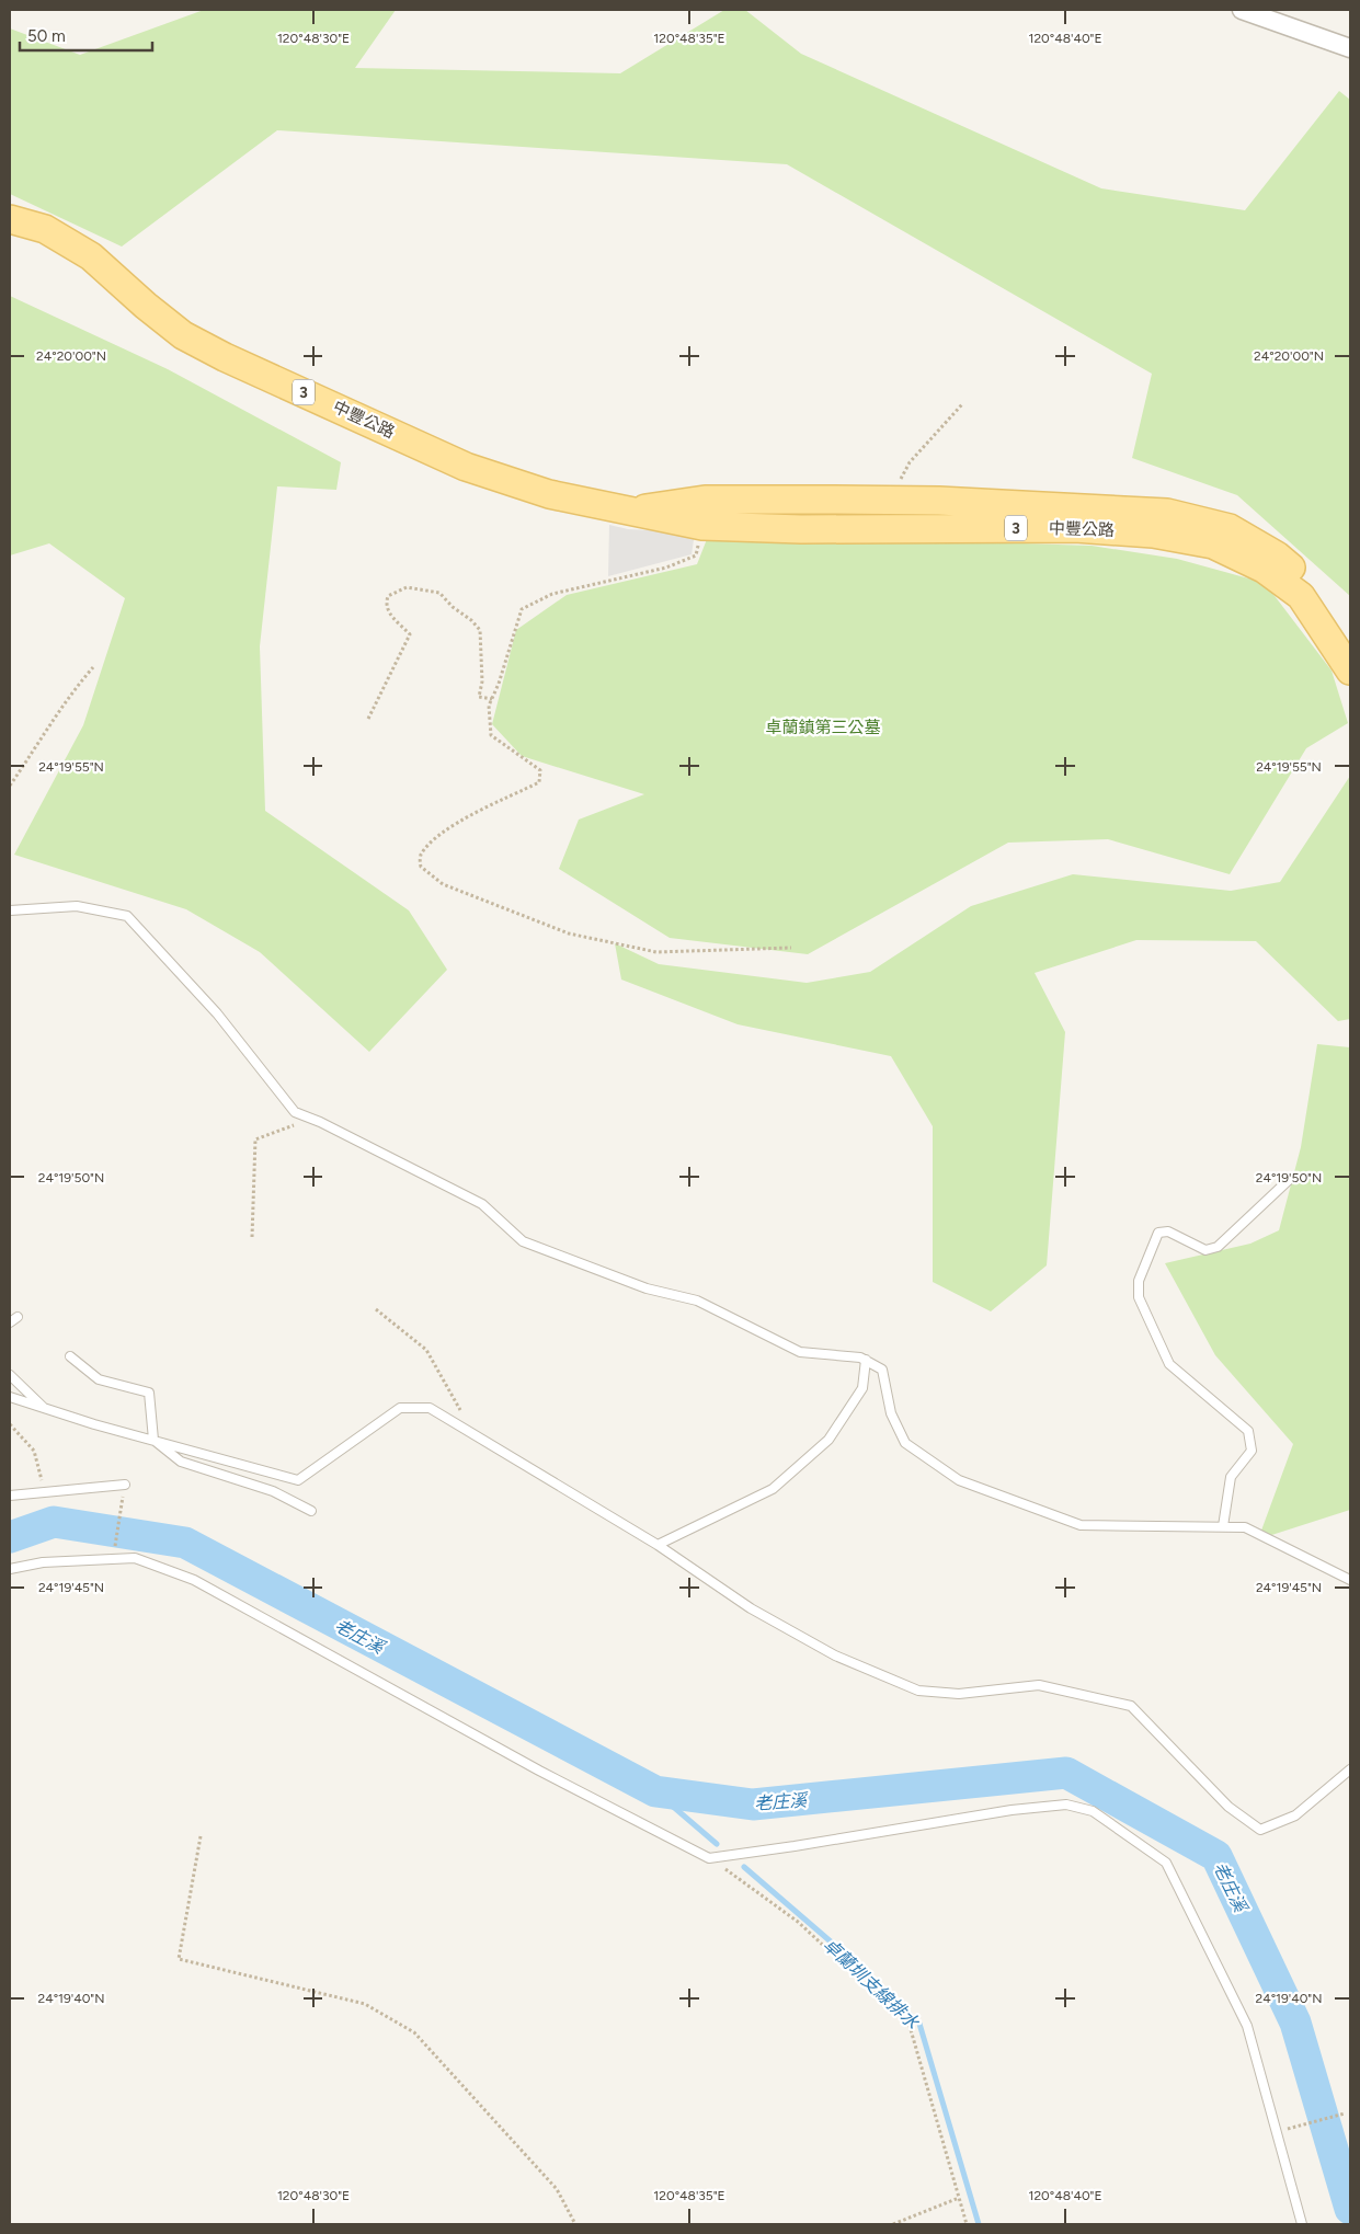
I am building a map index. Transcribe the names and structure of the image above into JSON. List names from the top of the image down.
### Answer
{
  "streets": {
    "main road": ["3", "中豐公路"]
  },
  "water": ["老庄溪", "卓蘭圳支線排水"],
  "parks": ["卓蘭鎮第三公墓"],
  "scale_bar": "50 m",
  "coordinates": [
    "120°48'30\"E",
    "120°48'35\"E",
    "120°48'40\"E",
    "24°20'00\"N",
    "24°19'55\"N",
    "24°19'50\"N",
    "24°19'45\"N",
    "24°19'40\"N"
  ]
}
